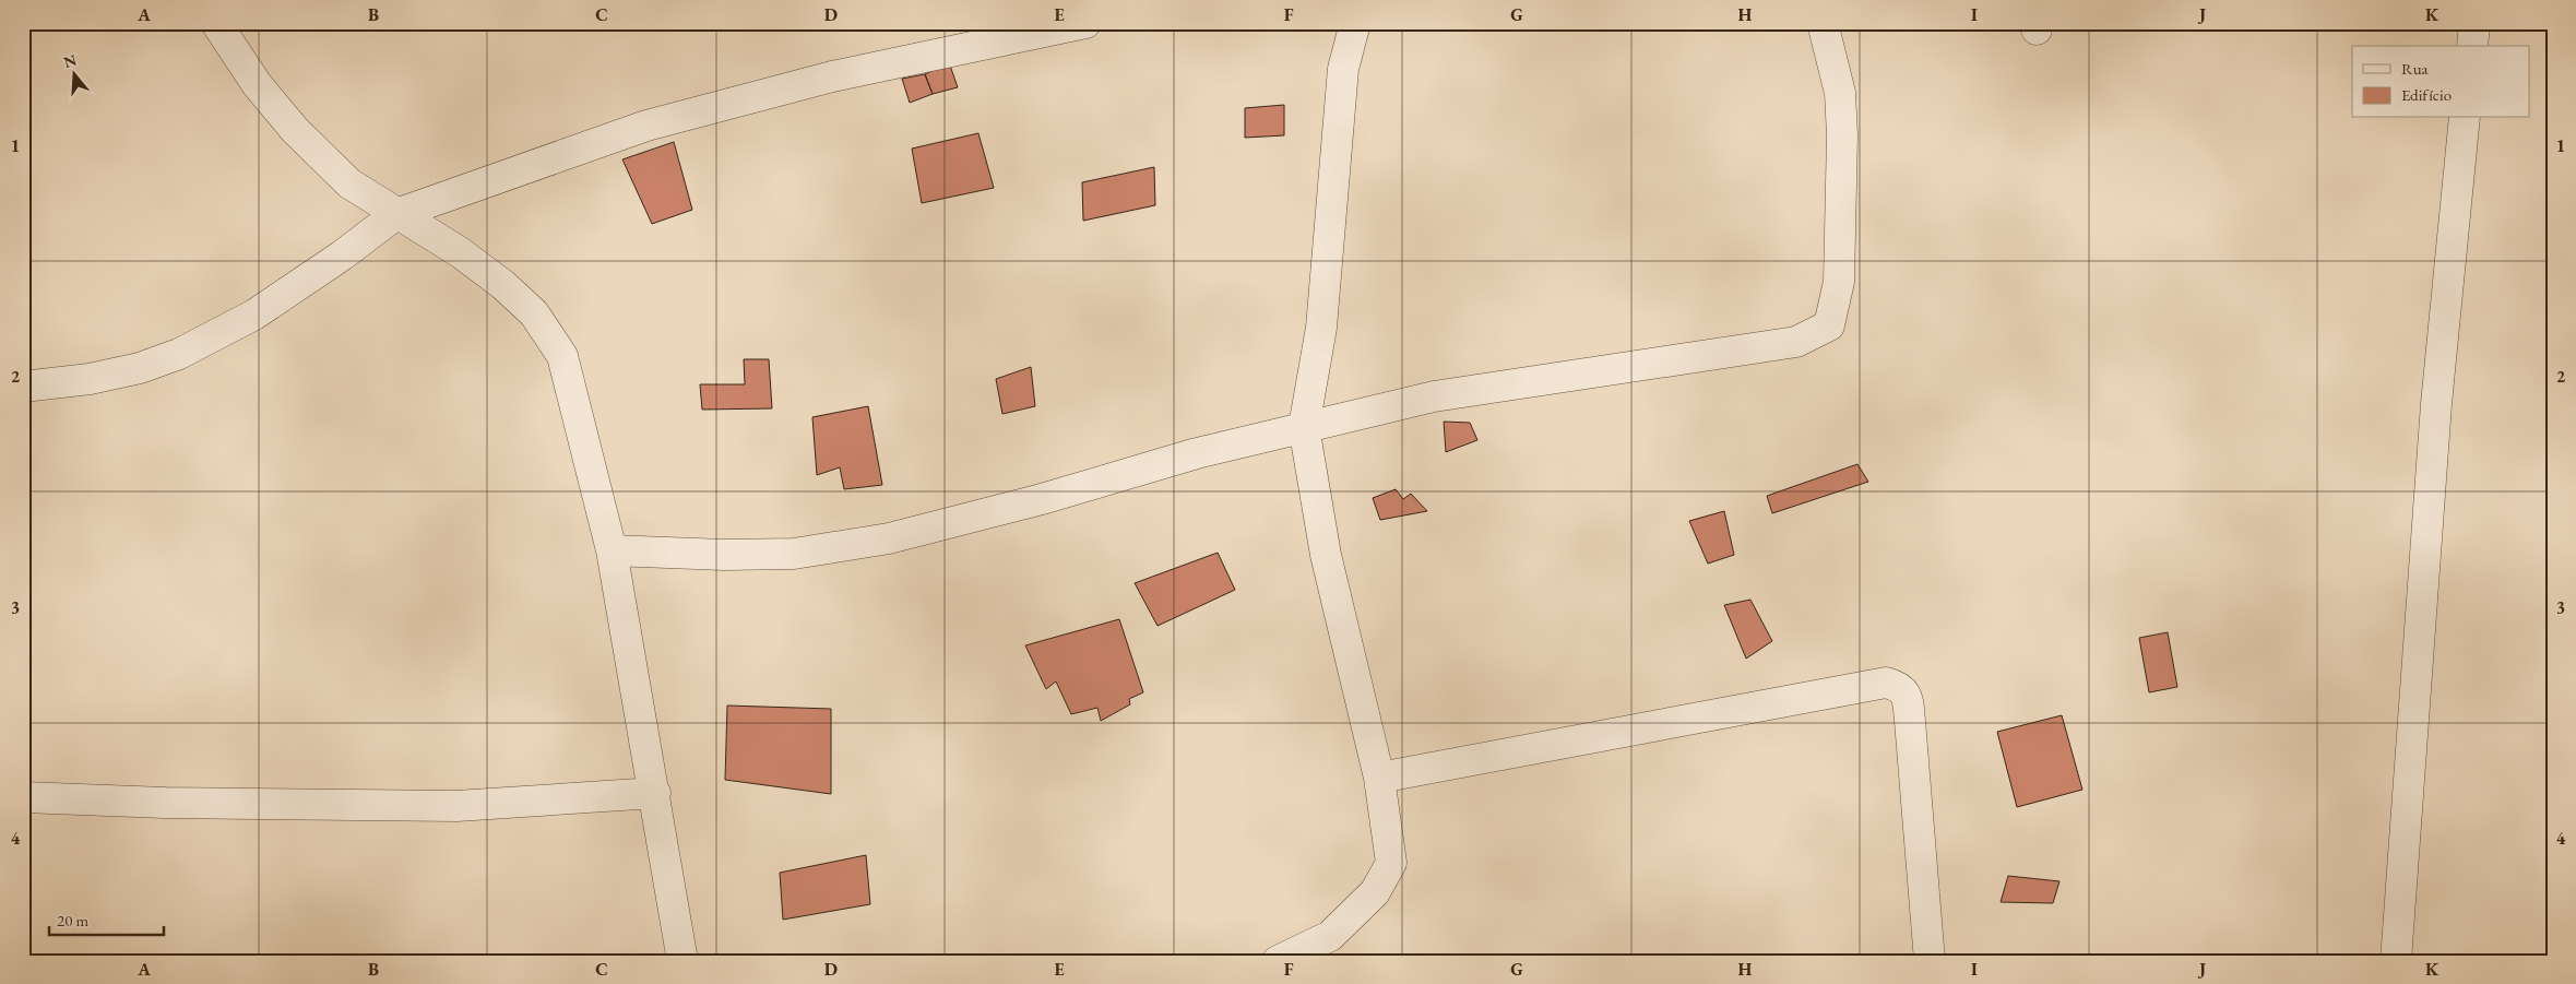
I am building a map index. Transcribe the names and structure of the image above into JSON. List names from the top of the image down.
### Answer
{
  "legend": ["Rua", "Edifício"],
  "scale_bar": "20 m",
  "north": "top",
  "grid": {
    "columns": [
      "A",
      "B",
      "C",
      "D",
      "E",
      "F",
      "G",
      "H",
      "I",
      "J",
      "K"
    ],
    "rows": [
      "1",
      "2",
      "3",
      "4"
    ]
  }
}
